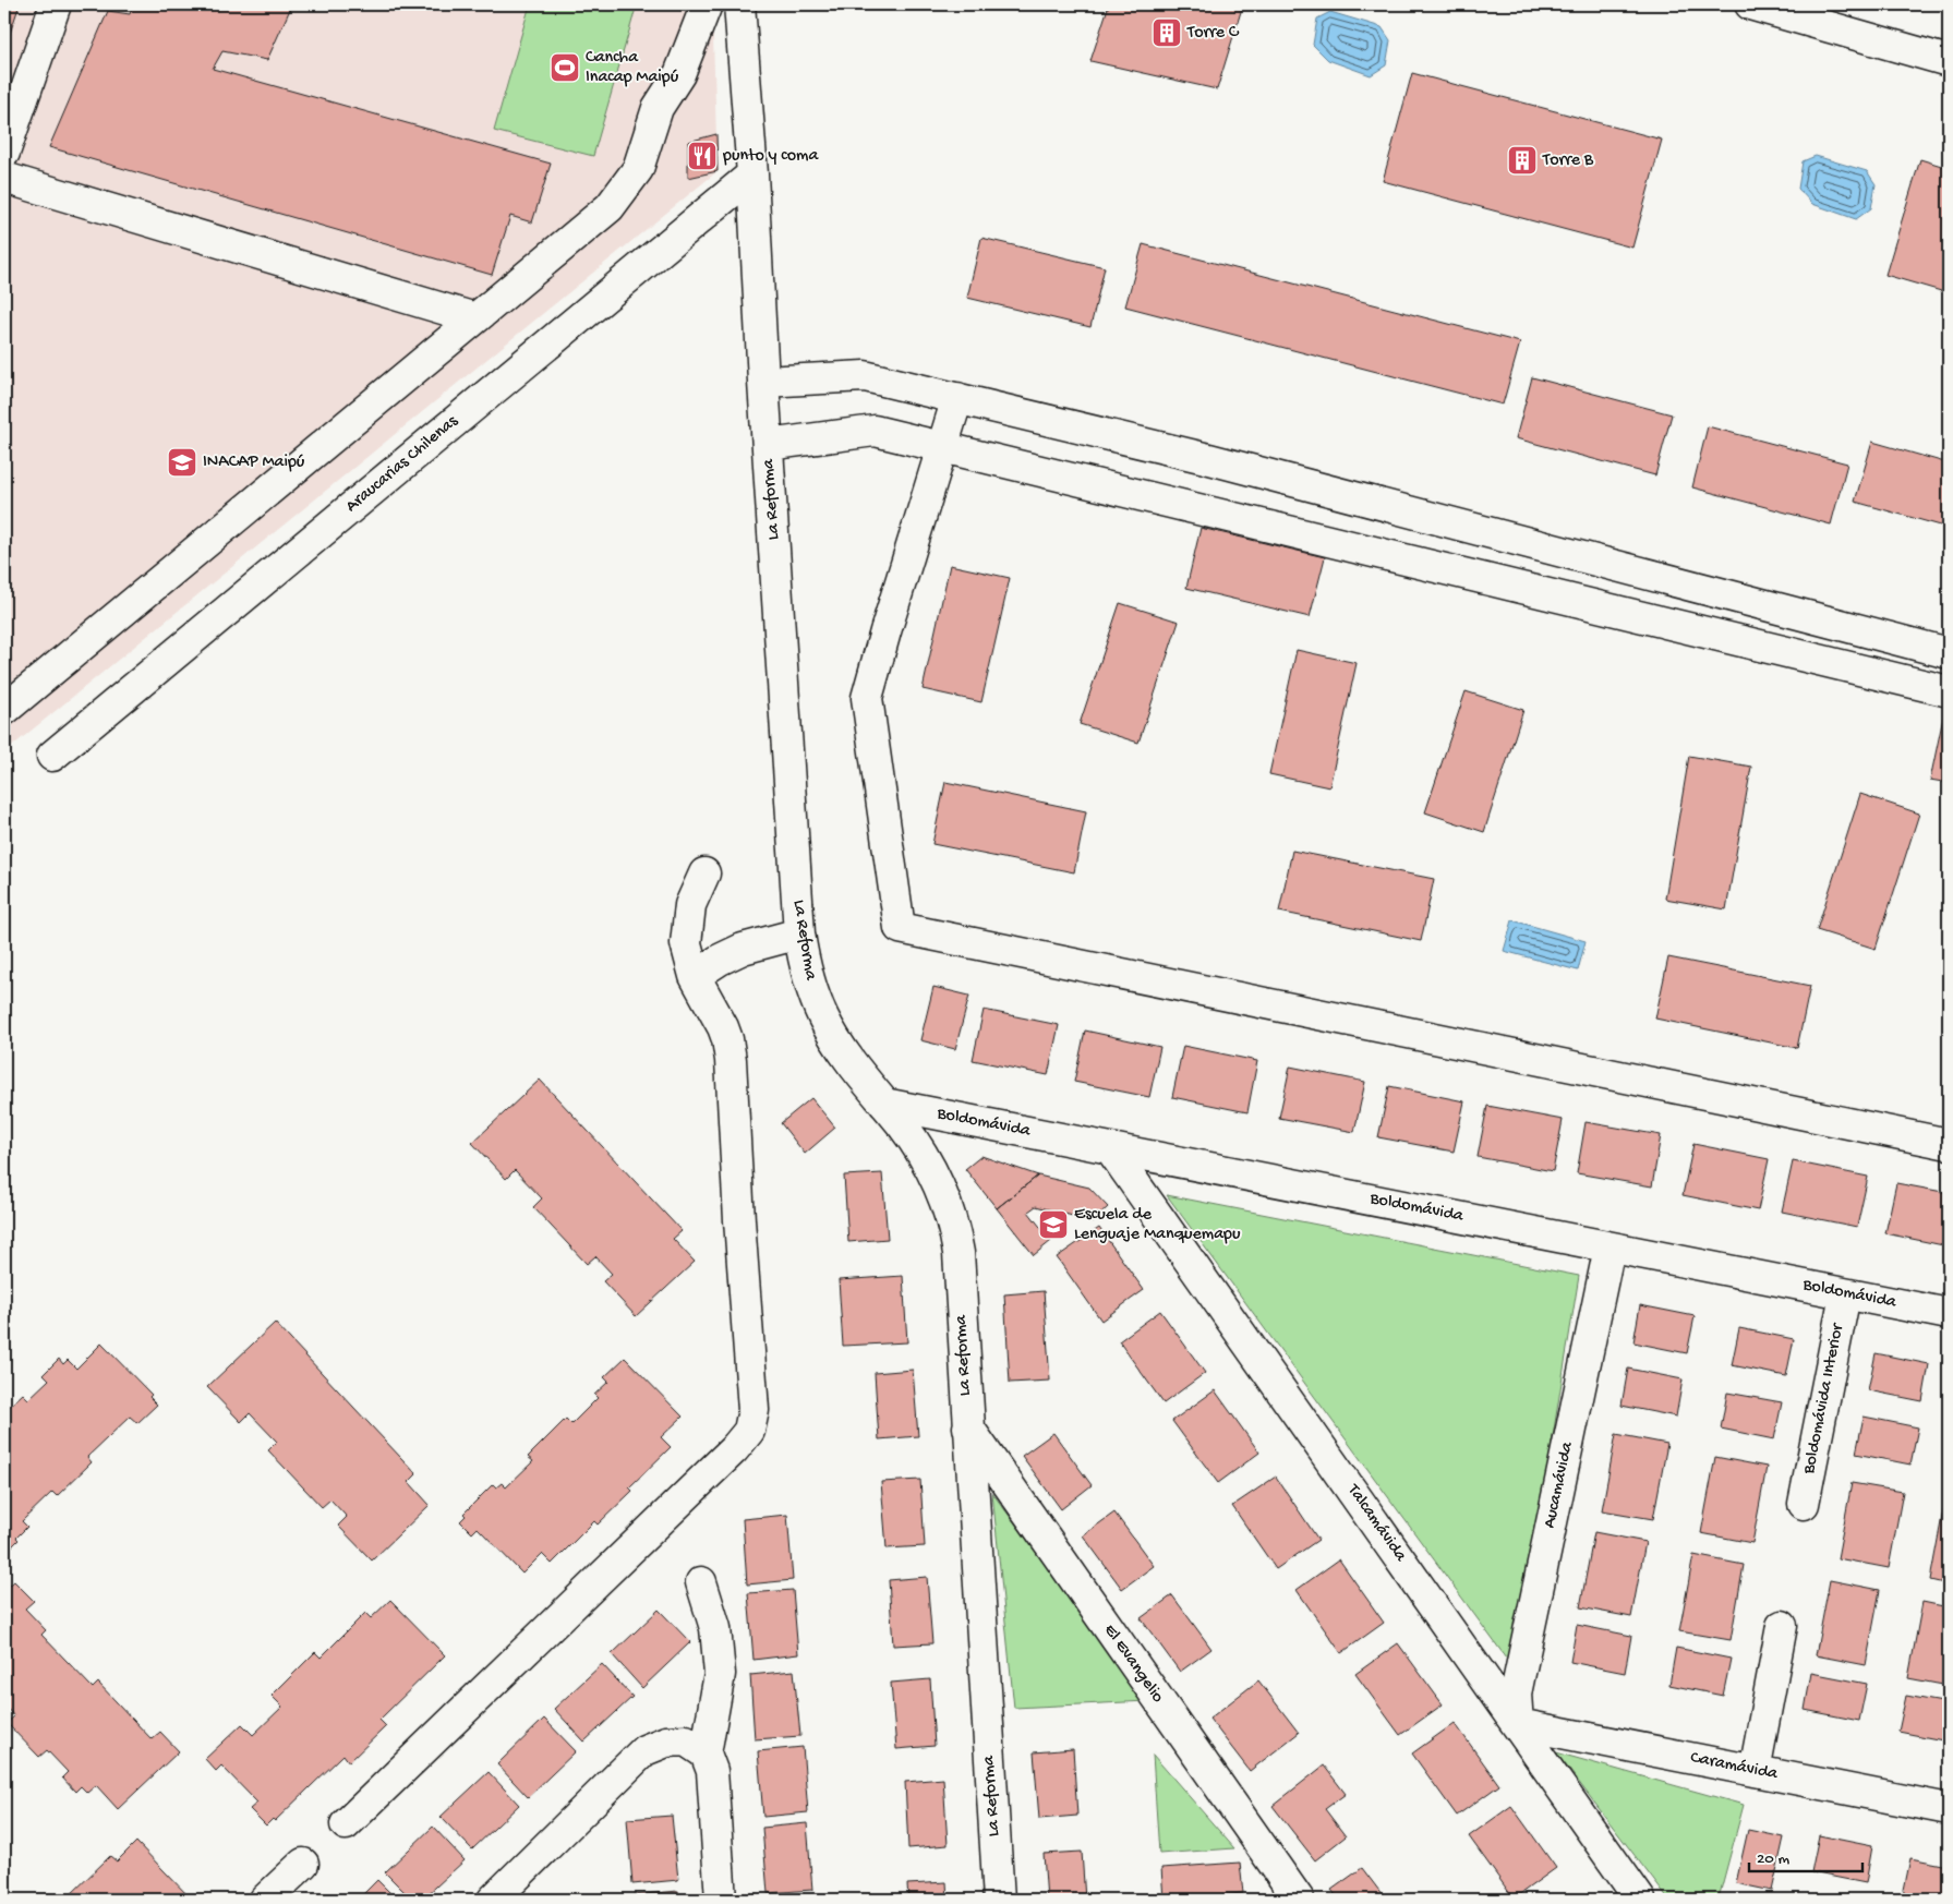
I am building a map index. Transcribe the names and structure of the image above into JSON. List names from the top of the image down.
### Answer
{
  "streets": {
    "street": [
      "Araucarias Chilenas",
      "La Reforma",
      "Boldomávida",
      "Boldomávida Interior",
      "Aucamávida",
      "Talcamávida",
      "El Evangelio",
      "Caramávida"
    ]
  },
  "crossings": [
    ["Araucarias Chilenas", "La Reforma"],
    ["La Reforma", "Boldomávida"],
    ["La Reforma", "El Evangelio"],
    ["Boldomávida", "Boldomávida Interior"],
    ["Boldomávida", "Aucamávida"],
    ["Boldomávida", "Talcamávida"],
    ["Aucamávida", "Talcamávida"],
    ["Aucamávida", "Caramávida"],
    ["Talcamávida", "Caramávida"]
  ],
  "places": {
    "building": ["Torre C", "Torre B"],
    "sports": ["Cancha Inacap Maipú"],
    "restaurant": ["punto y coma"],
    "school or university": ["INACAP Maipú", "Escuela de Lenguaje Manquemapu"]
  },
  "scale_bar": "20 m"
}
